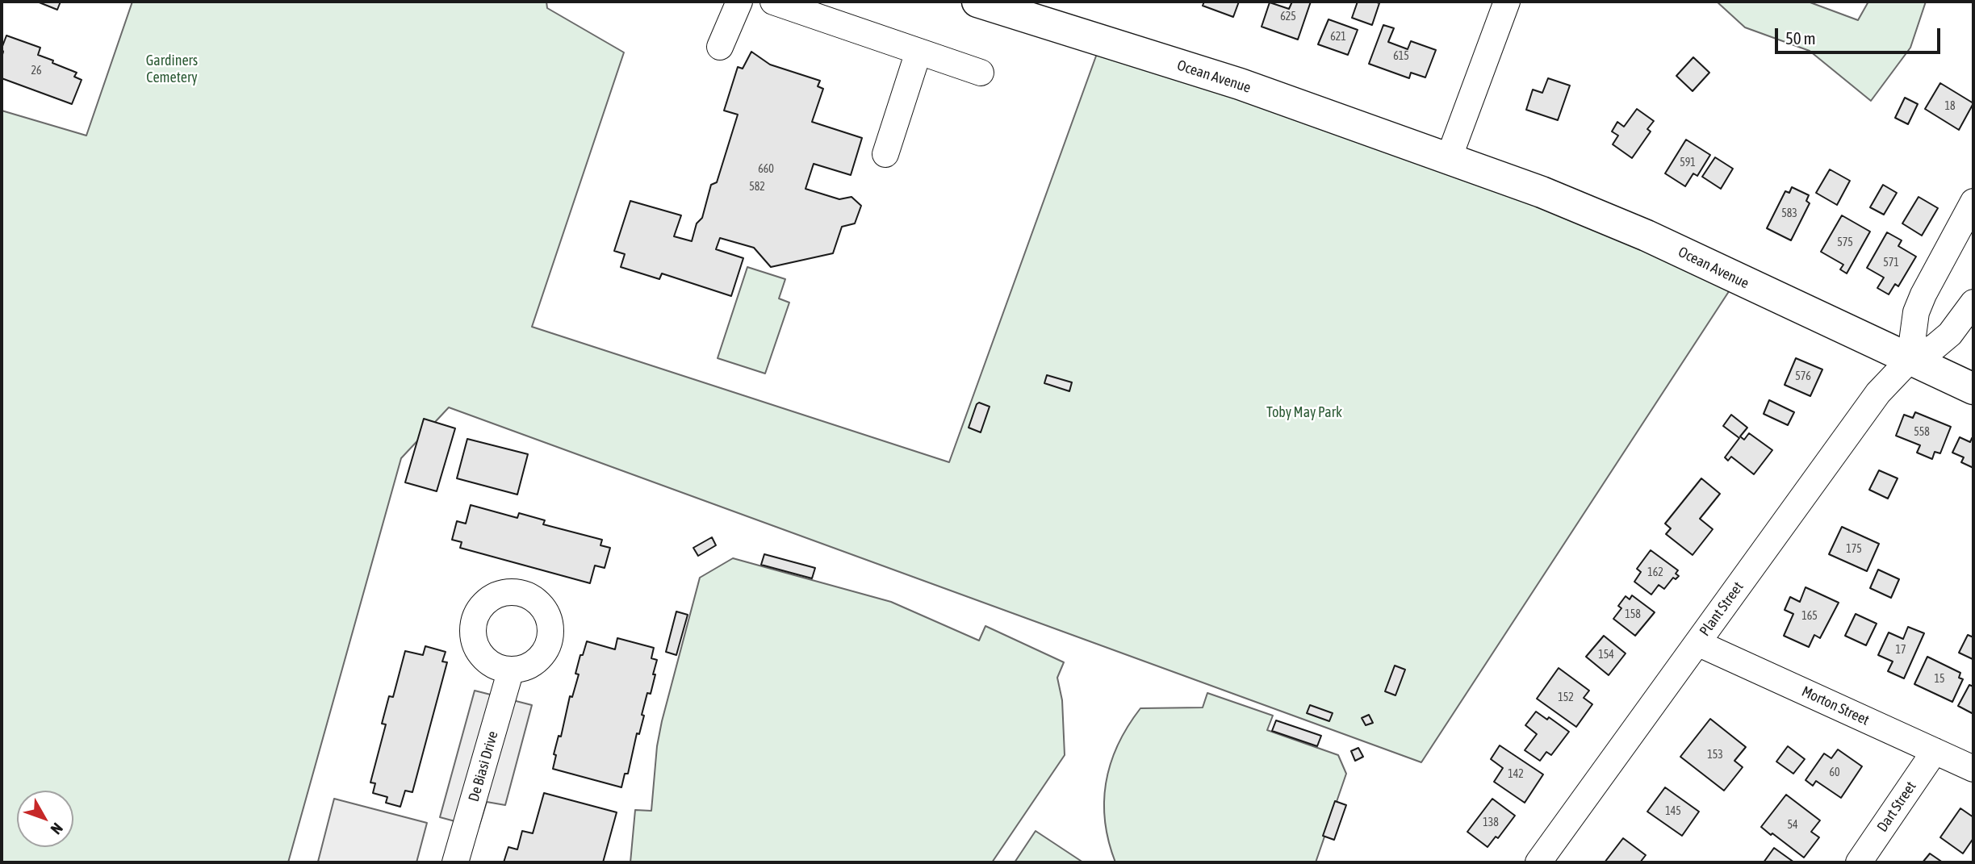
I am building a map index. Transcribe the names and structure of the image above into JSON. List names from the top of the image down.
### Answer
{
  "streets": {
    "main road": ["Ocean Avenue"],
    "street": [
      "Plant Street",
      "Morton Street",
      "De Biasi Drive",
      "Dart Street"
    ]
  },
  "crossings": [
    ["Ocean Avenue", "Plant Street"],
    ["Plant Street", "Morton Street"],
    ["Morton Street", "Dart Street"]
  ],
  "parks": ["Gardiners Cemetery", "Toby May Park"],
  "house_numbers": [
    "625",
    "621",
    "615",
    "26",
    "18",
    "591",
    "660",
    "582",
    "583",
    "575",
    "571",
    "576",
    "558",
    "175",
    "162",
    "158",
    "165",
    "17",
    "154",
    "15",
    "152",
    "153",
    "60",
    "142",
    "145",
    "138",
    "54"
  ],
  "scale_bar": "50 m",
  "north": "bottom right"
}
